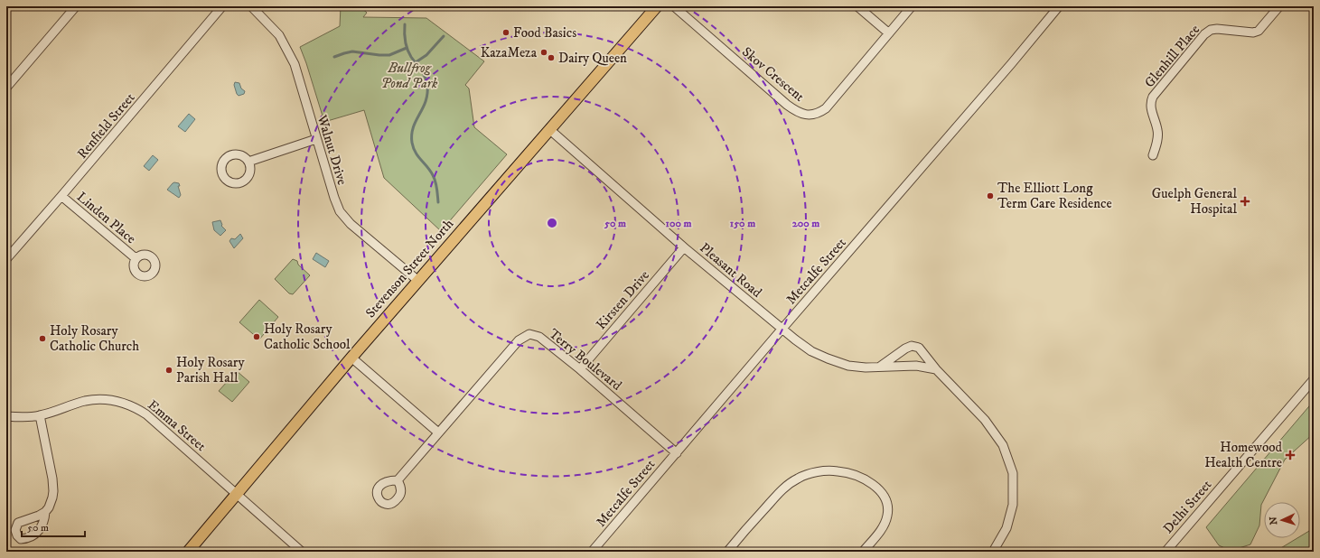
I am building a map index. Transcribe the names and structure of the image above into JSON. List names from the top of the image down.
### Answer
{
  "streets": {
    "main road": ["Stevenson Street North"],
    "street": [
      "Glenhill Place",
      "Skov Crescent",
      "Renfield Street",
      "Walnut Drive",
      "Linden Place",
      "Pleasant Road",
      "Metcalfe Street",
      "Kirsten Drive",
      "Terry Boulevard",
      "Emma Street",
      "Delhi Street"
    ]
  },
  "crossings": [
    ["Renfield Street", "Linden Place"],
    ["Walnut Drive", "Stevenson Street North"],
    ["Stevenson Street North", "Pleasant Road"],
    ["Stevenson Street North", "Emma Street"],
    ["Pleasant Road", "Metcalfe Street"],
    ["Pleasant Road", "Kirsten Drive"],
    ["Metcalfe Street", "Terry Boulevard"],
    ["Kirsten Drive", "Terry Boulevard"]
  ],
  "parks": ["Bullfrog Pond Park"],
  "places": {
    "other": [
      "Food Basics",
      "KazaMeza",
      "Dairy Queen",
      "The Elliott Long Term Care Residence",
      "Holy Rosary Catholic School",
      "Holy Rosary Catholic Church",
      "Holy Rosary Parish Hall"
    ],
    "health": ["Guelph General Hospital", "Homewood Health Centre"]
  },
  "scale_bar": "50 m",
  "north": "left",
  "rings": [
    "50 m",
    "100 m",
    "150 m",
    "200 m"
  ]
}
